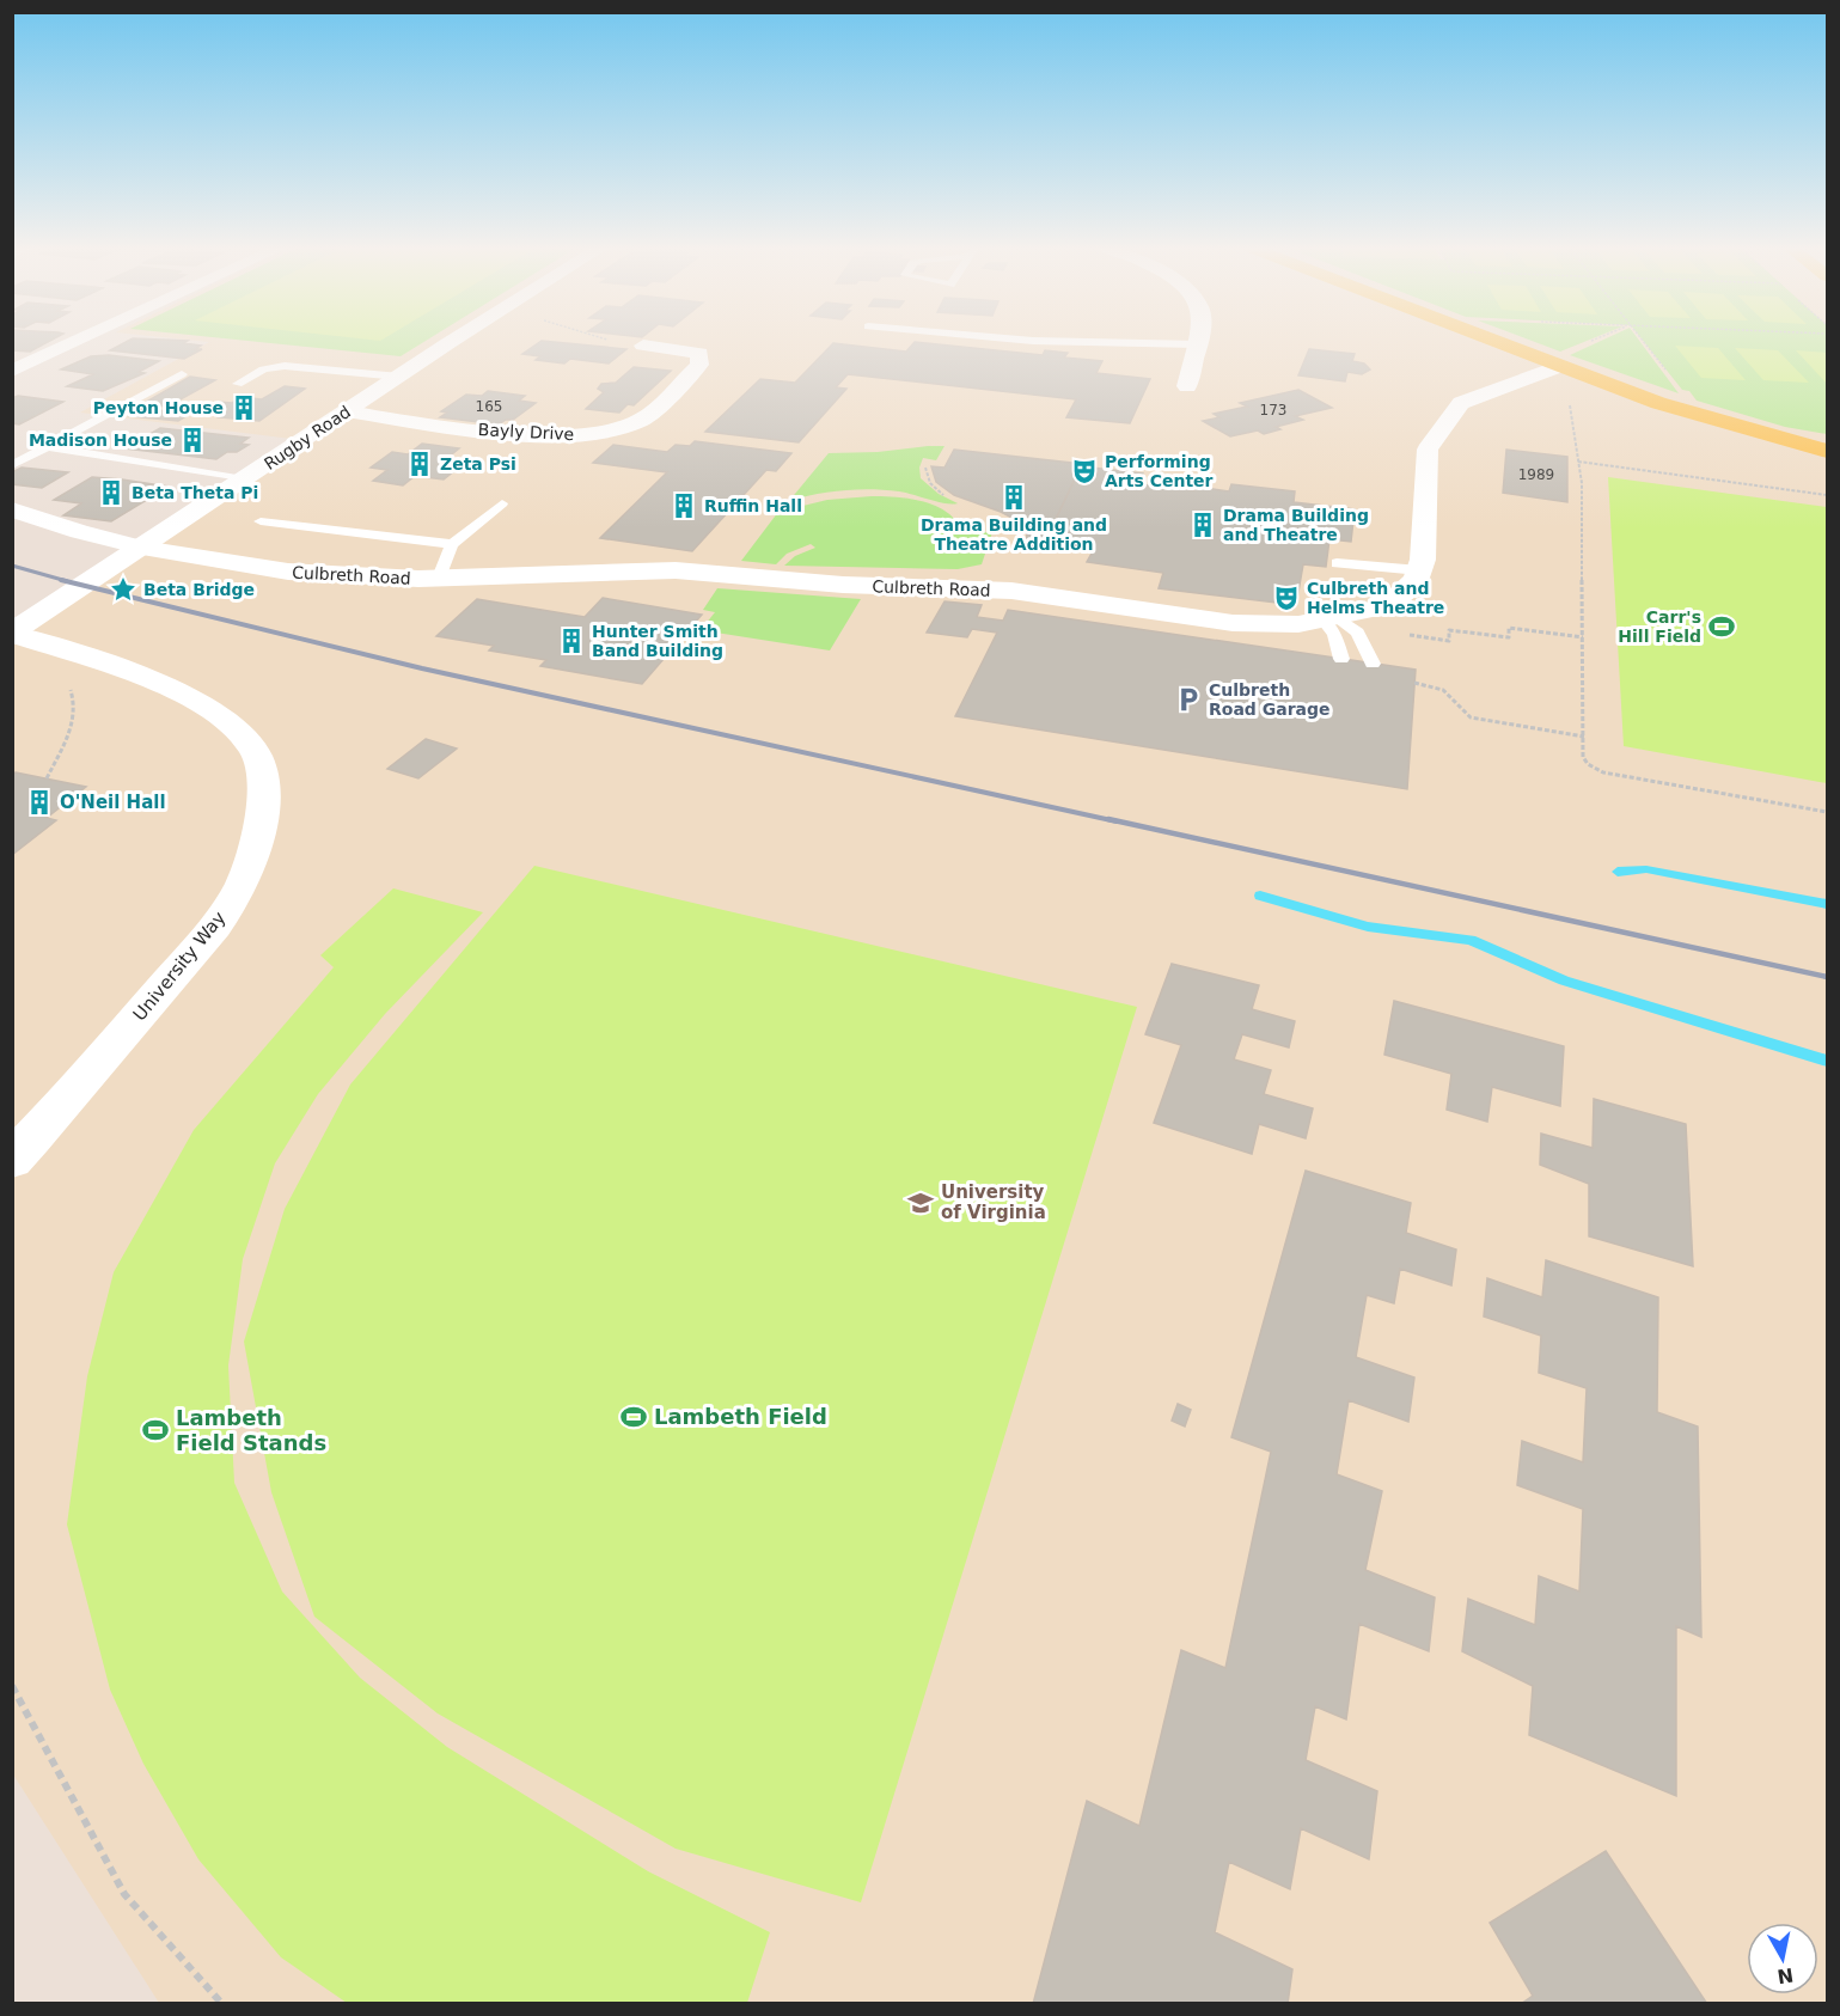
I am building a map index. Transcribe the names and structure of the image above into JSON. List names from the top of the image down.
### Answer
{
  "streets": {
    "street": [
      "Bayly Drive",
      "Rugby Road",
      "Culbreth Road",
      "University Way"
    ]
  },
  "crossings": [
    ["Bayly Drive", "Rugby Road"],
    ["Rugby Road", "Culbreth Road"],
    ["Rugby Road", "University Way"]
  ],
  "places": {
    "building": [
      "Peyton House",
      "Madison House",
      "Zeta Psi",
      "Beta Theta Pi",
      "Drama Building and Theatre Addition",
      "Ruffin Hall",
      "Drama Building and Theatre",
      "Hunter Smith Band Building",
      "O'Neil Hall"
    ],
    "theatre": ["Performing Arts Center", "Culbreth and Helms Theatre"],
    "place": ["Beta Bridge"],
    "sports": ["Carr's Hill Field", "Lambeth Field", "Lambeth Field Stands"],
    "parking": ["Culbreth Road Garage"],
    "school or university": ["University of Virginia"]
  },
  "house_numbers": ["165", "173", "1989"],
  "north": "bottom"
}
